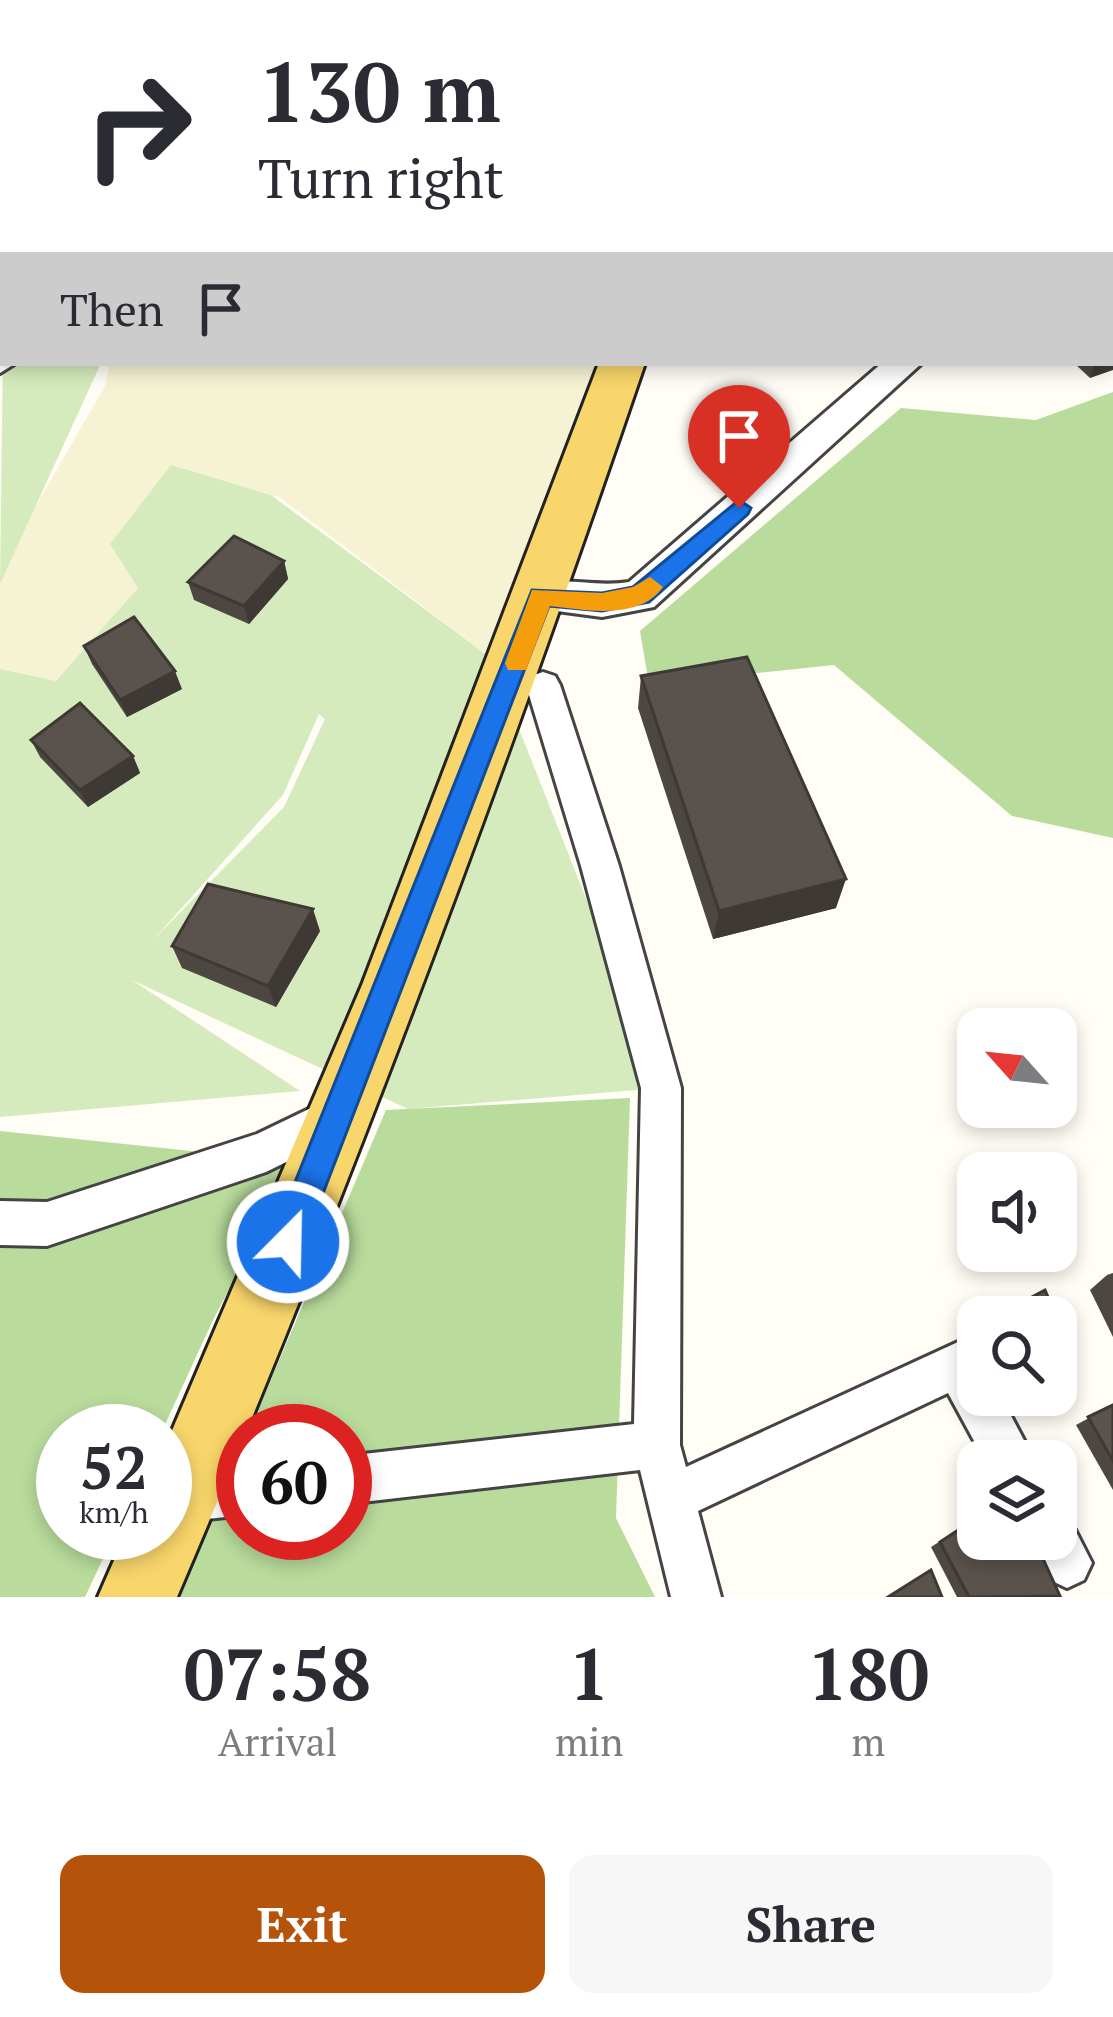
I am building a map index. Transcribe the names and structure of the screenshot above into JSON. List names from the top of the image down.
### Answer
{
  "north": "top left",
  "page": {
    "turn": ["130 m", "Turn right"],
    "then": "Then",
    "speed": "52 km/h",
    "limit": "60",
    "eta": [
      "07:58",
      "Arrival",
      "1",
      "min",
      "180",
      "m"
    ],
    "buttons": ["Exit", "Share"]
  }
}
